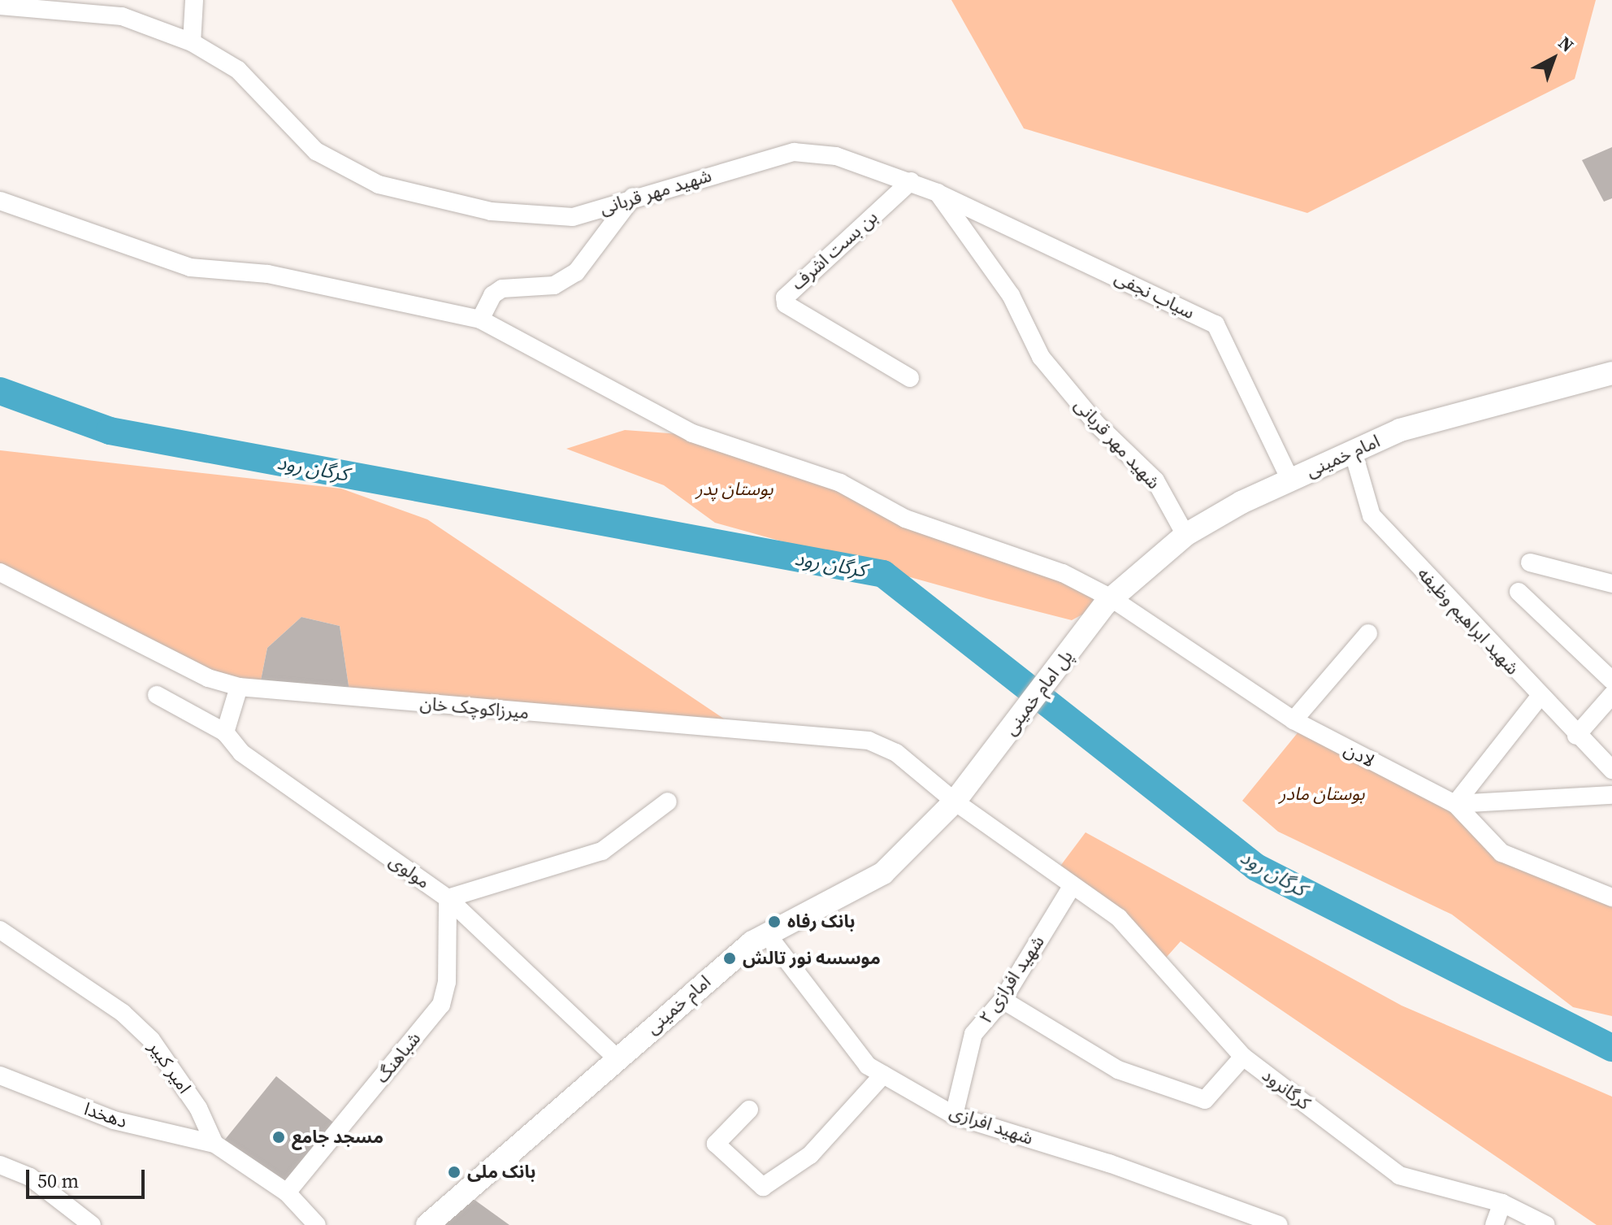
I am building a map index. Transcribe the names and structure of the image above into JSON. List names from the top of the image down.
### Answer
{
  "streets": {
    "main road": ["امام خمینی", "پل امام خمینی"],
    "street": [
      "شهید مهر قربانی",
      "بن بست اشرف",
      "سیاب نجفی",
      "شهید ابراهیم وظیفه",
      "میرزاکوچک خان",
      "لادن",
      "مولوی",
      "شهید افرازی ۲",
      "شباهنگ",
      "امیر کبیر",
      "کرگانرود",
      "دهخدا",
      "شهید افرازی"
    ]
  },
  "crossings": [
    ["شهید مهر قربانی", "بن بست اشرف"],
    ["شهید مهر قربانی", "سیاب نجفی"],
    ["شهید مهر قربانی", "امام خمینی"],
    ["سیاب نجفی", "امام خمینی"],
    ["امام خمینی", "شهید ابراهیم وظیفه"],
    ["امام خمینی", "پل امام خمینی"],
    ["امام خمینی", "میرزاکوچک خان"],
    ["امام خمینی", "لادن"],
    ["امام خمینی", "مولوی"],
    ["امام خمینی", "شهید افرازی"],
    ["پل امام خمینی", "لادن"],
    ["میرزاکوچک خان", "شهید افرازی ۲"],
    ["میرزاکوچک خان", "کرگانرود"],
    ["مولوی", "شباهنگ"],
    ["شهید افرازی ۲", "کرگانرود"],
    ["شهید افرازی ۲", "شهید افرازی"],
    ["امیر کبیر", "دهخدا"]
  ],
  "water": ["کرگان رود"],
  "parks": ["بوستان پدر", "بوستان مادر"],
  "places": [
    "بانک رفاه",
    "موسسه نور تالش",
    "مسجد جامع",
    "بانک ملی"
  ],
  "scale_bar": "50 m",
  "north": "top right"
}
